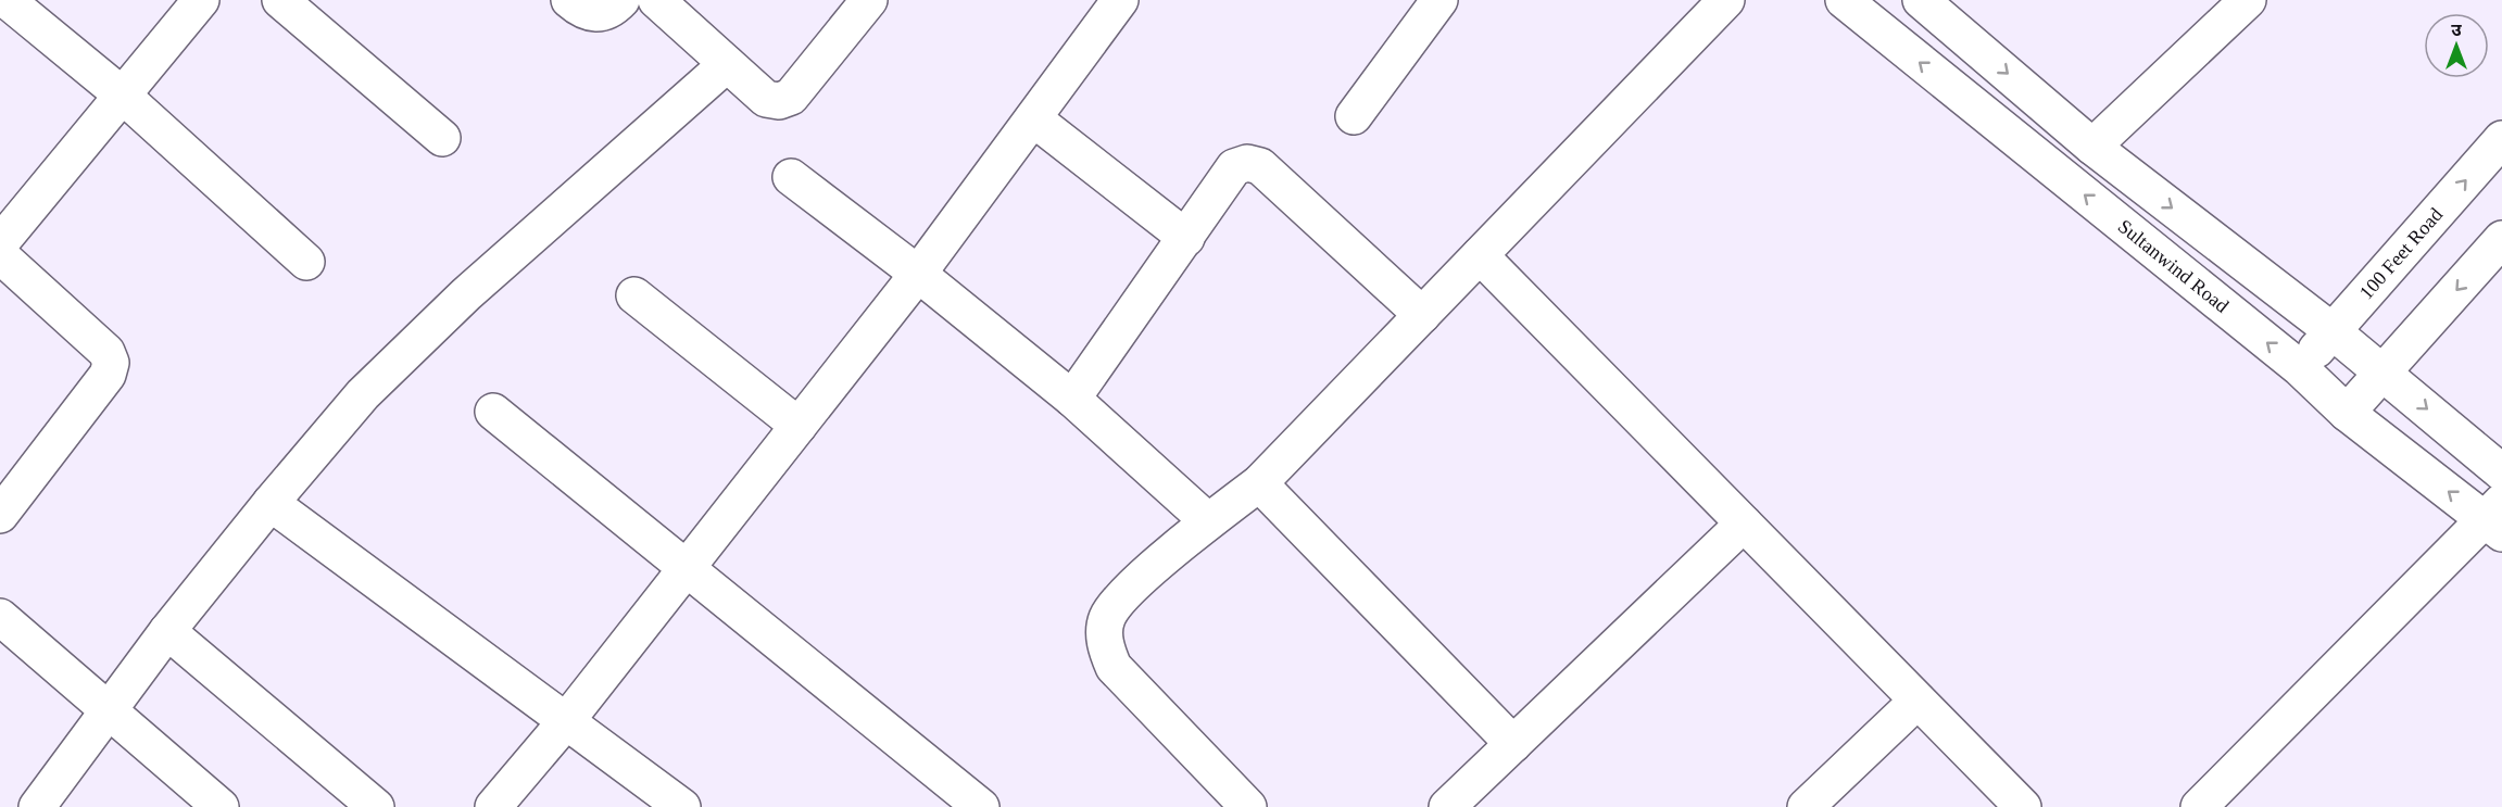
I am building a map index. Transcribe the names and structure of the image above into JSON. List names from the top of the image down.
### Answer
{
  "streets": {
    "street": ["100 Feet Road", "Sultanwind Road"]
  },
  "crossings": [
    ["100 Feet Road", "Sultanwind Road"]
  ],
  "north": "top"
}
